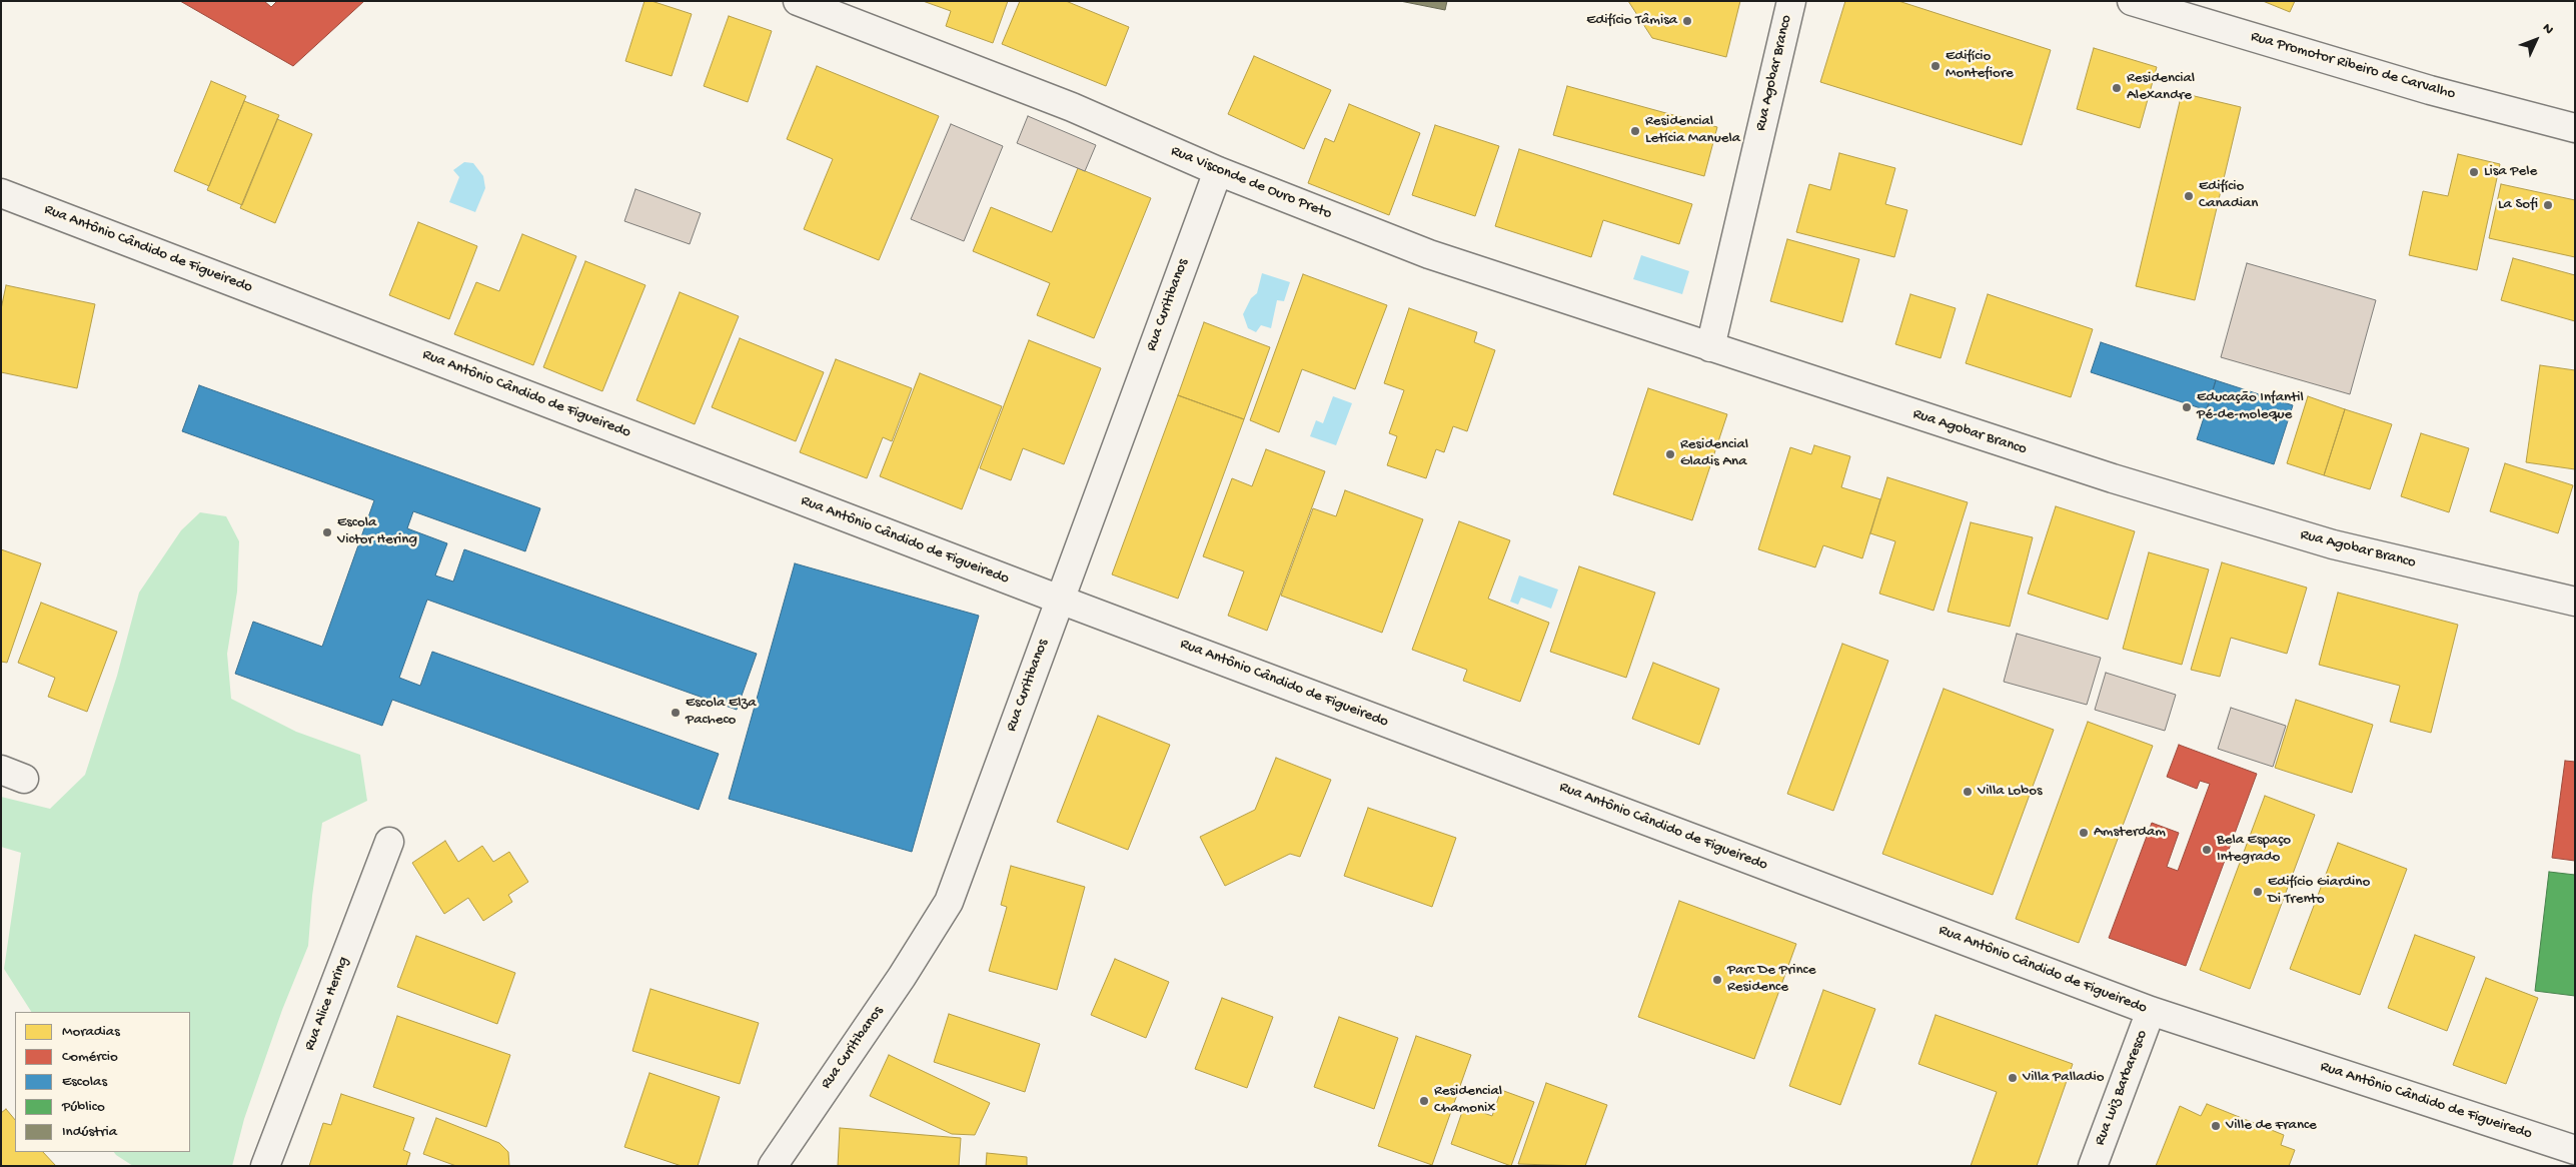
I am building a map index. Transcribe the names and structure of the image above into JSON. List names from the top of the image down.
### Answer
{
  "streets": {
    "street": [
      "Rua Promotor Ribeiro de Carvalho",
      "Rua Agobar Branco",
      "Rua Visconde de Ouro Preto",
      "Rua Antônio Cândido de Figueiredo",
      "Rua Curitibanos",
      "Rua Alice Hering",
      "Rua Luiz Barbaresco"
    ]
  },
  "crossings": [
    ["Rua Agobar Branco", "Rua Visconde de Ouro Preto"],
    ["Rua Visconde de Ouro Preto", "Rua Curitibanos"],
    ["Rua Antônio Cândido de Figueiredo", "Rua Curitibanos"],
    ["Rua Antônio Cândido de Figueiredo", "Rua Luiz Barbaresco"]
  ],
  "places": [
    "Edifício Tâmisa",
    "Edifício Montefiore",
    "Residencial Alexandre",
    "Residencial Letícia Manuela",
    "Lisa Pele",
    "Edifício Canadian",
    "La Sofi",
    "Educação Infantil Pé-de-moleque",
    "Residencial Gladis Ana",
    "Escola Victor Hering",
    "Escola Elza Pacheco",
    "Villa Lobos",
    "Amsterdam",
    "Bela Espaço Integrado",
    "Edifício Giardino Di Trento",
    "Parc De Prince Residence",
    "Villa Palladio",
    "Residencial Chamonix",
    "Ville de France"
  ],
  "legend": [
    "Moradias",
    "Comércio",
    "Escolas",
    "Público",
    "Indústria"
  ],
  "north": "top right"
}
